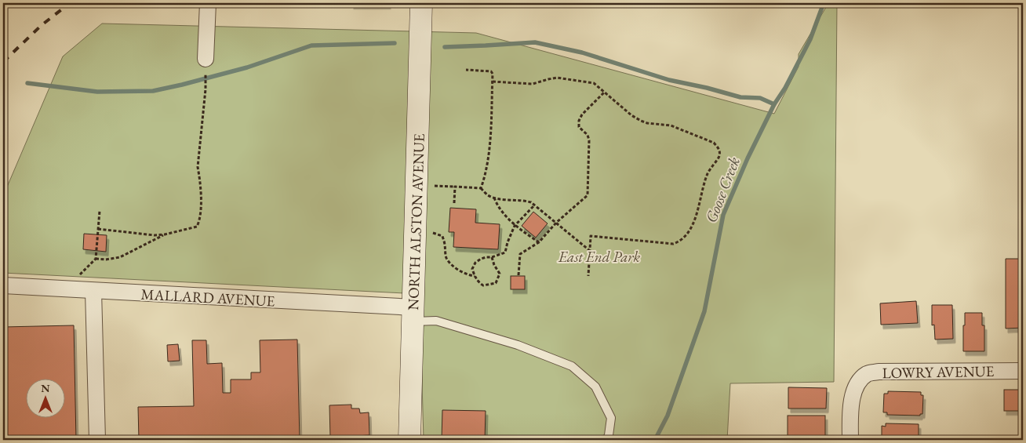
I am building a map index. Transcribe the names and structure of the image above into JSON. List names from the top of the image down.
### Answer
{
  "streets": {
    "main road": ["NORTH ALSTON AVENUE"],
    "street": ["MALLARD AVENUE", "LOWRY AVENUE"]
  },
  "crossings": [
    ["NORTH ALSTON AVENUE", "MALLARD AVENUE"]
  ],
  "water": ["Goose Creek"],
  "parks": ["East End Park"],
  "north": "top"
}
